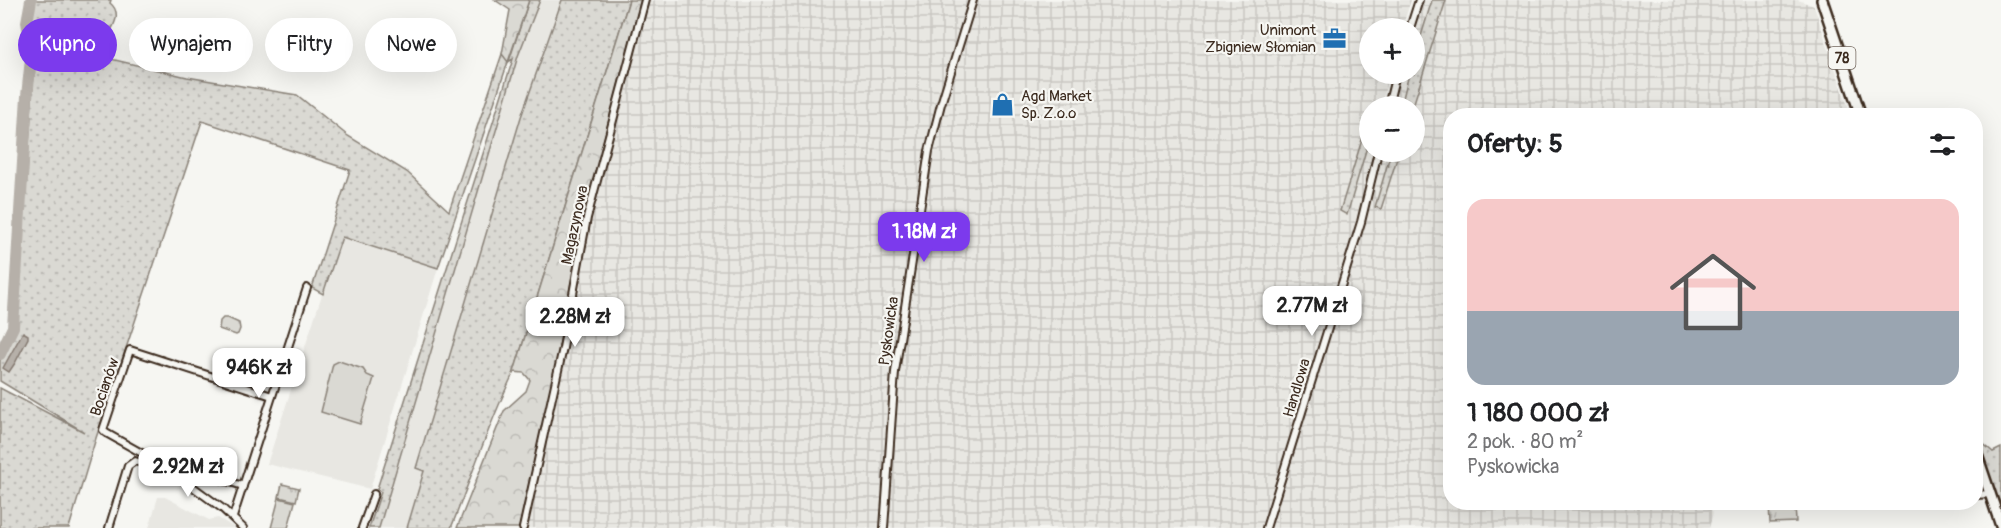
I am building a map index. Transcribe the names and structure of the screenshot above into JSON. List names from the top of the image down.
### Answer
{
  "streets": {
    "main road": ["78"],
    "street": [
      "Magazynowa",
      "Pyskowicka",
      "Bocianów",
      "Handlowa"
    ]
  },
  "places": {
    "office": ["Unimont Zbigniew Słomian"],
    "shop": ["Agd Market Sp. Z.o.o"]
  },
  "page": {
    "map_buttons": ["+", "−"],
    "chip": [
      "Kupno",
      "Wynajem",
      "Filtry",
      "Nowe"
    ],
    "heading": "Oferty: 5",
    "list": [
      {
        "name": "1 180 000 zł",
        "note": "2 pok. · 80 m² · Pyskowicka"
      }
    ],
    "price": [
      "1.18M zł",
      "2.77M zł",
      "2.28M zł",
      "946K zł",
      "2.92M zł"
    ]
  }
}
